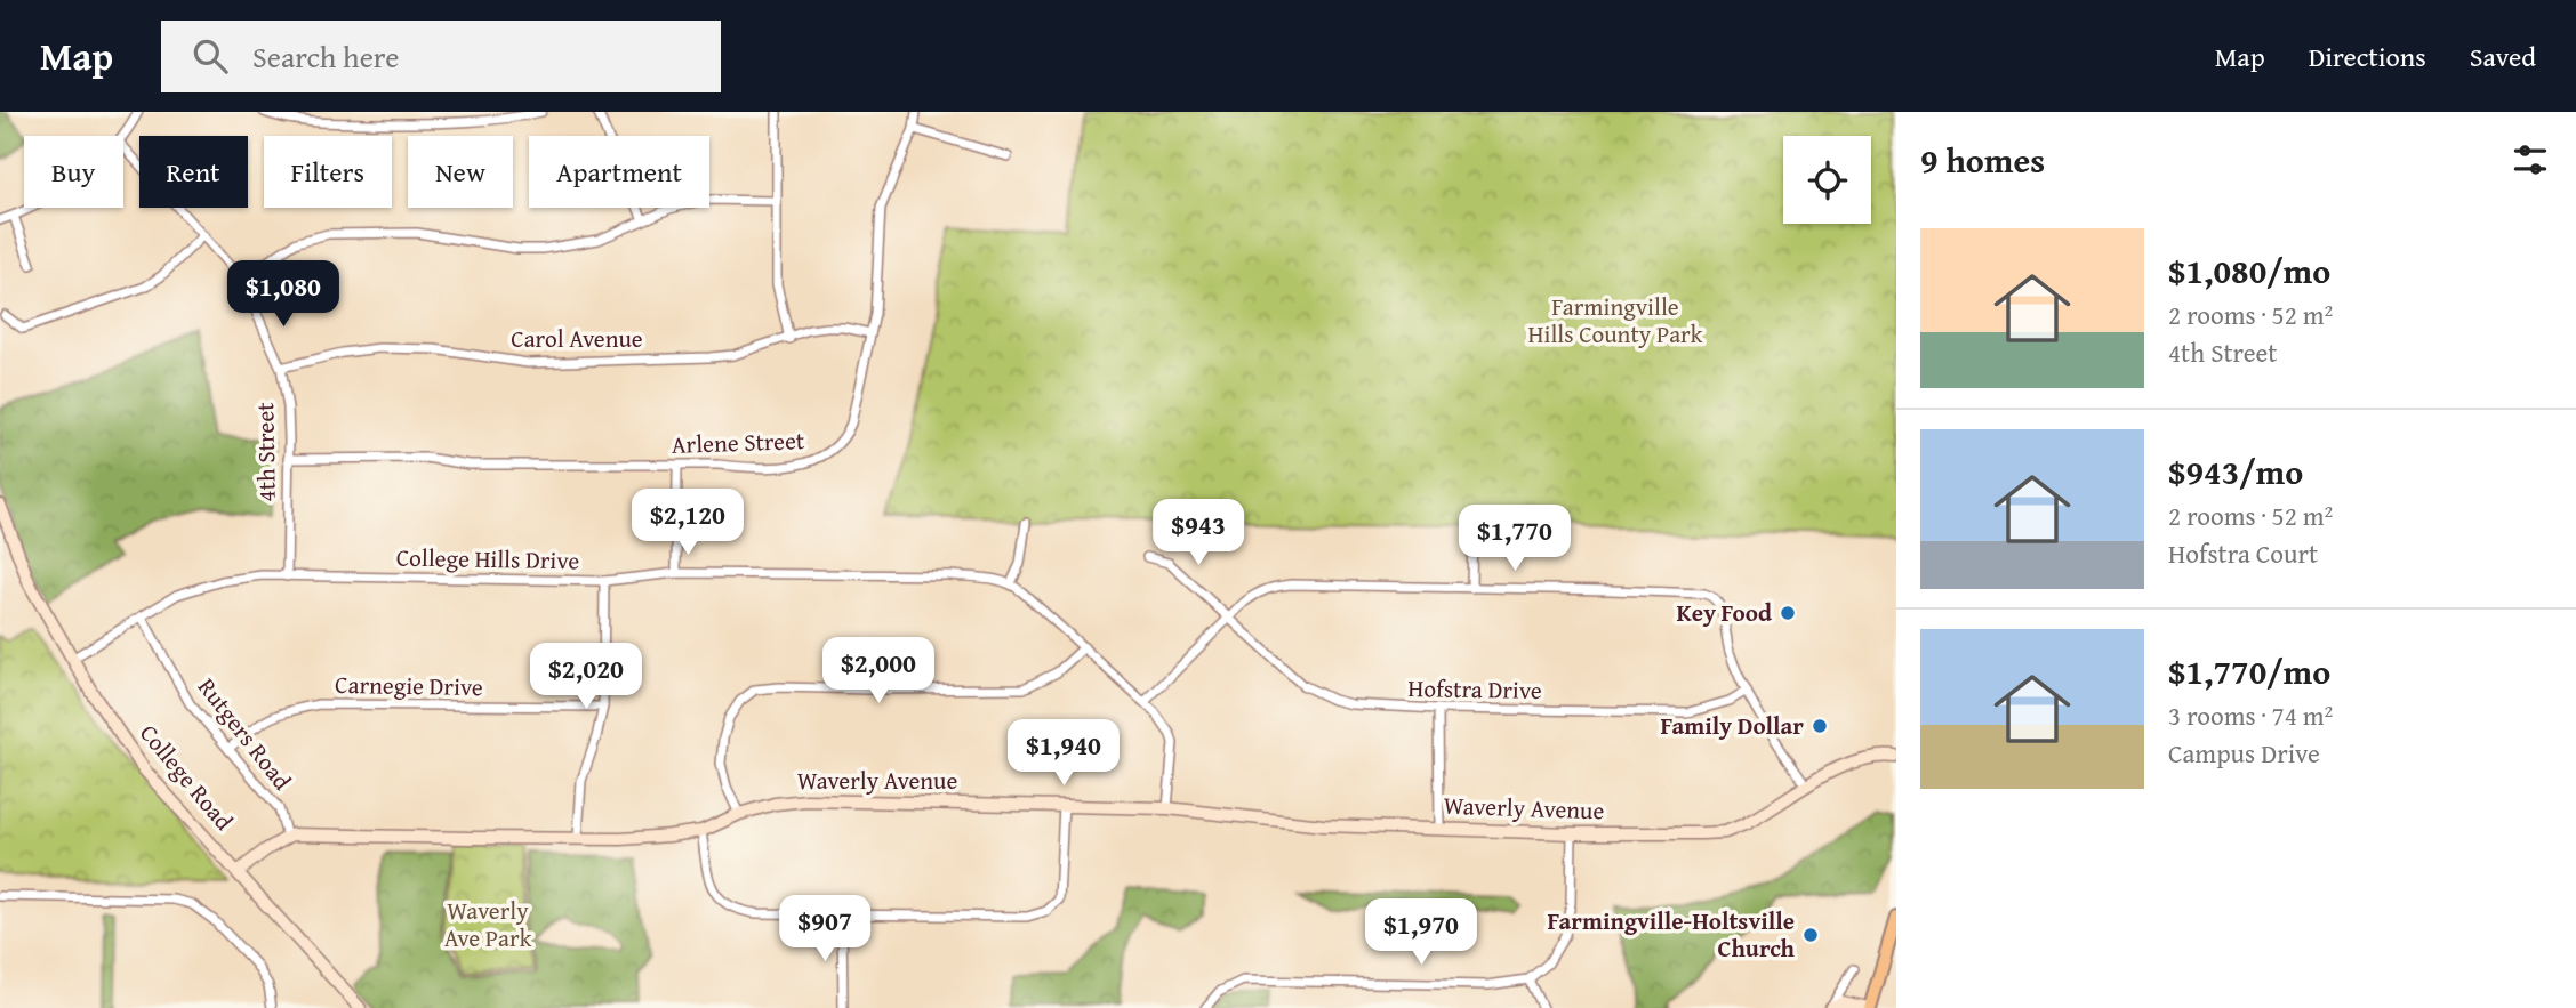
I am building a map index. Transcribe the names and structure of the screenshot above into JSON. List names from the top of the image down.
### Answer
{
  "streets": {
    "street": [
      "Carol Avenue",
      "Arlene Street",
      "4th Street",
      "College Hills Drive",
      "Carnegie Drive",
      "Hofstra Drive",
      "Rutgers Road",
      "College Road",
      "Waverly Avenue"
    ]
  },
  "crossings": [
    ["Carol Avenue", "Arlene Street"],
    ["Carol Avenue", "4th Street"],
    ["Arlene Street", "4th Street"],
    ["4th Street", "College Hills Drive"],
    ["College Hills Drive", "Rutgers Road"],
    ["College Hills Drive", "College Road"],
    ["Carnegie Drive", "Rutgers Road"],
    ["Rutgers Road", "Waverly Avenue"]
  ],
  "parks": ["Farmingville Hills County Park", "Waverly Ave Park"],
  "places": ["Key Food", "Family Dollar", "Farmingville-Holtsville Church"],
  "page": {
    "header": "Map",
    "search": "Search here",
    "nav": ["Map", "Directions", "Saved"],
    "heading": "9 homes",
    "chip": [
      "Buy",
      "Rent",
      "Filters",
      "New",
      "Apartment"
    ],
    "list": [
      {
        "name": "$1,080/mo",
        "note": "2 rooms · 52 m² · 4th Street"
      },
      {
        "name": "$943/mo",
        "note": "2 rooms · 52 m² · Hofstra Court"
      },
      {
        "name": "$1,770/mo",
        "note": "3 rooms · 74 m² · Campus Drive"
      }
    ],
    "price": [
      "$1,080",
      "$2,120",
      "$943",
      "$1,770",
      "$2,000",
      "$2,020",
      "$1,940",
      "$907",
      "$1,970"
    ]
  }
}
